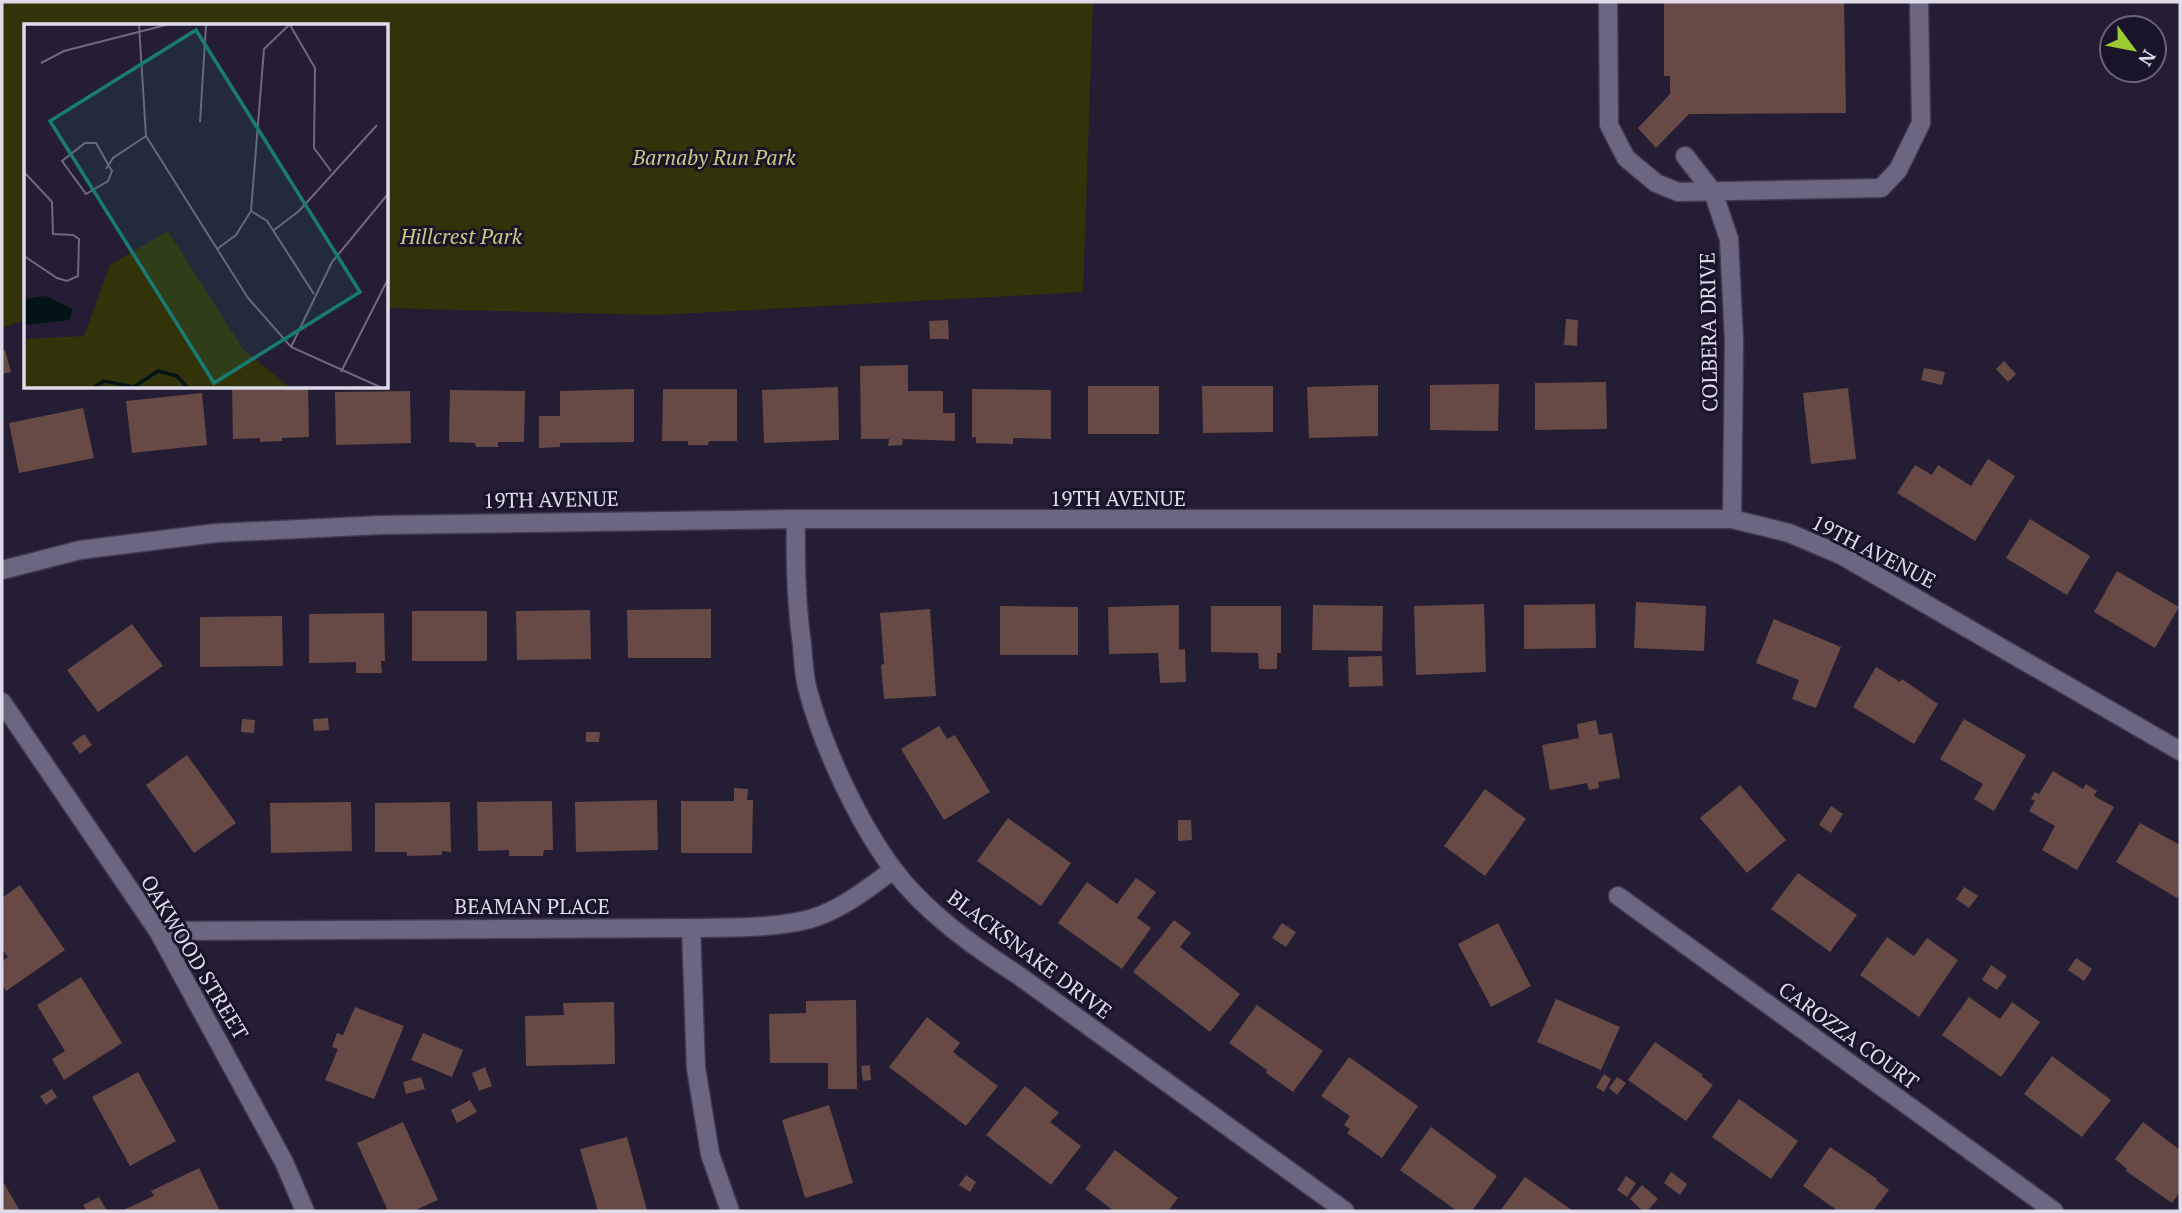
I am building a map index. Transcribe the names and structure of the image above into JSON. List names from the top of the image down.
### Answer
{
  "streets": {
    "street": [
      "COLBERA DRIVE",
      "19TH AVENUE",
      "BEAMAN PLACE",
      "BLACKSNAKE DRIVE",
      "OAKWOOD STREET",
      "CAROZZA COURT"
    ]
  },
  "crossings": [
    ["COLBERA DRIVE", "19TH AVENUE"],
    ["19TH AVENUE", "BLACKSNAKE DRIVE"],
    ["BEAMAN PLACE", "BLACKSNAKE DRIVE"],
    ["BEAMAN PLACE", "OAKWOOD STREET"]
  ],
  "parks": ["Barnaby Run Park", "Hillcrest Park"],
  "north": "bottom right"
}
